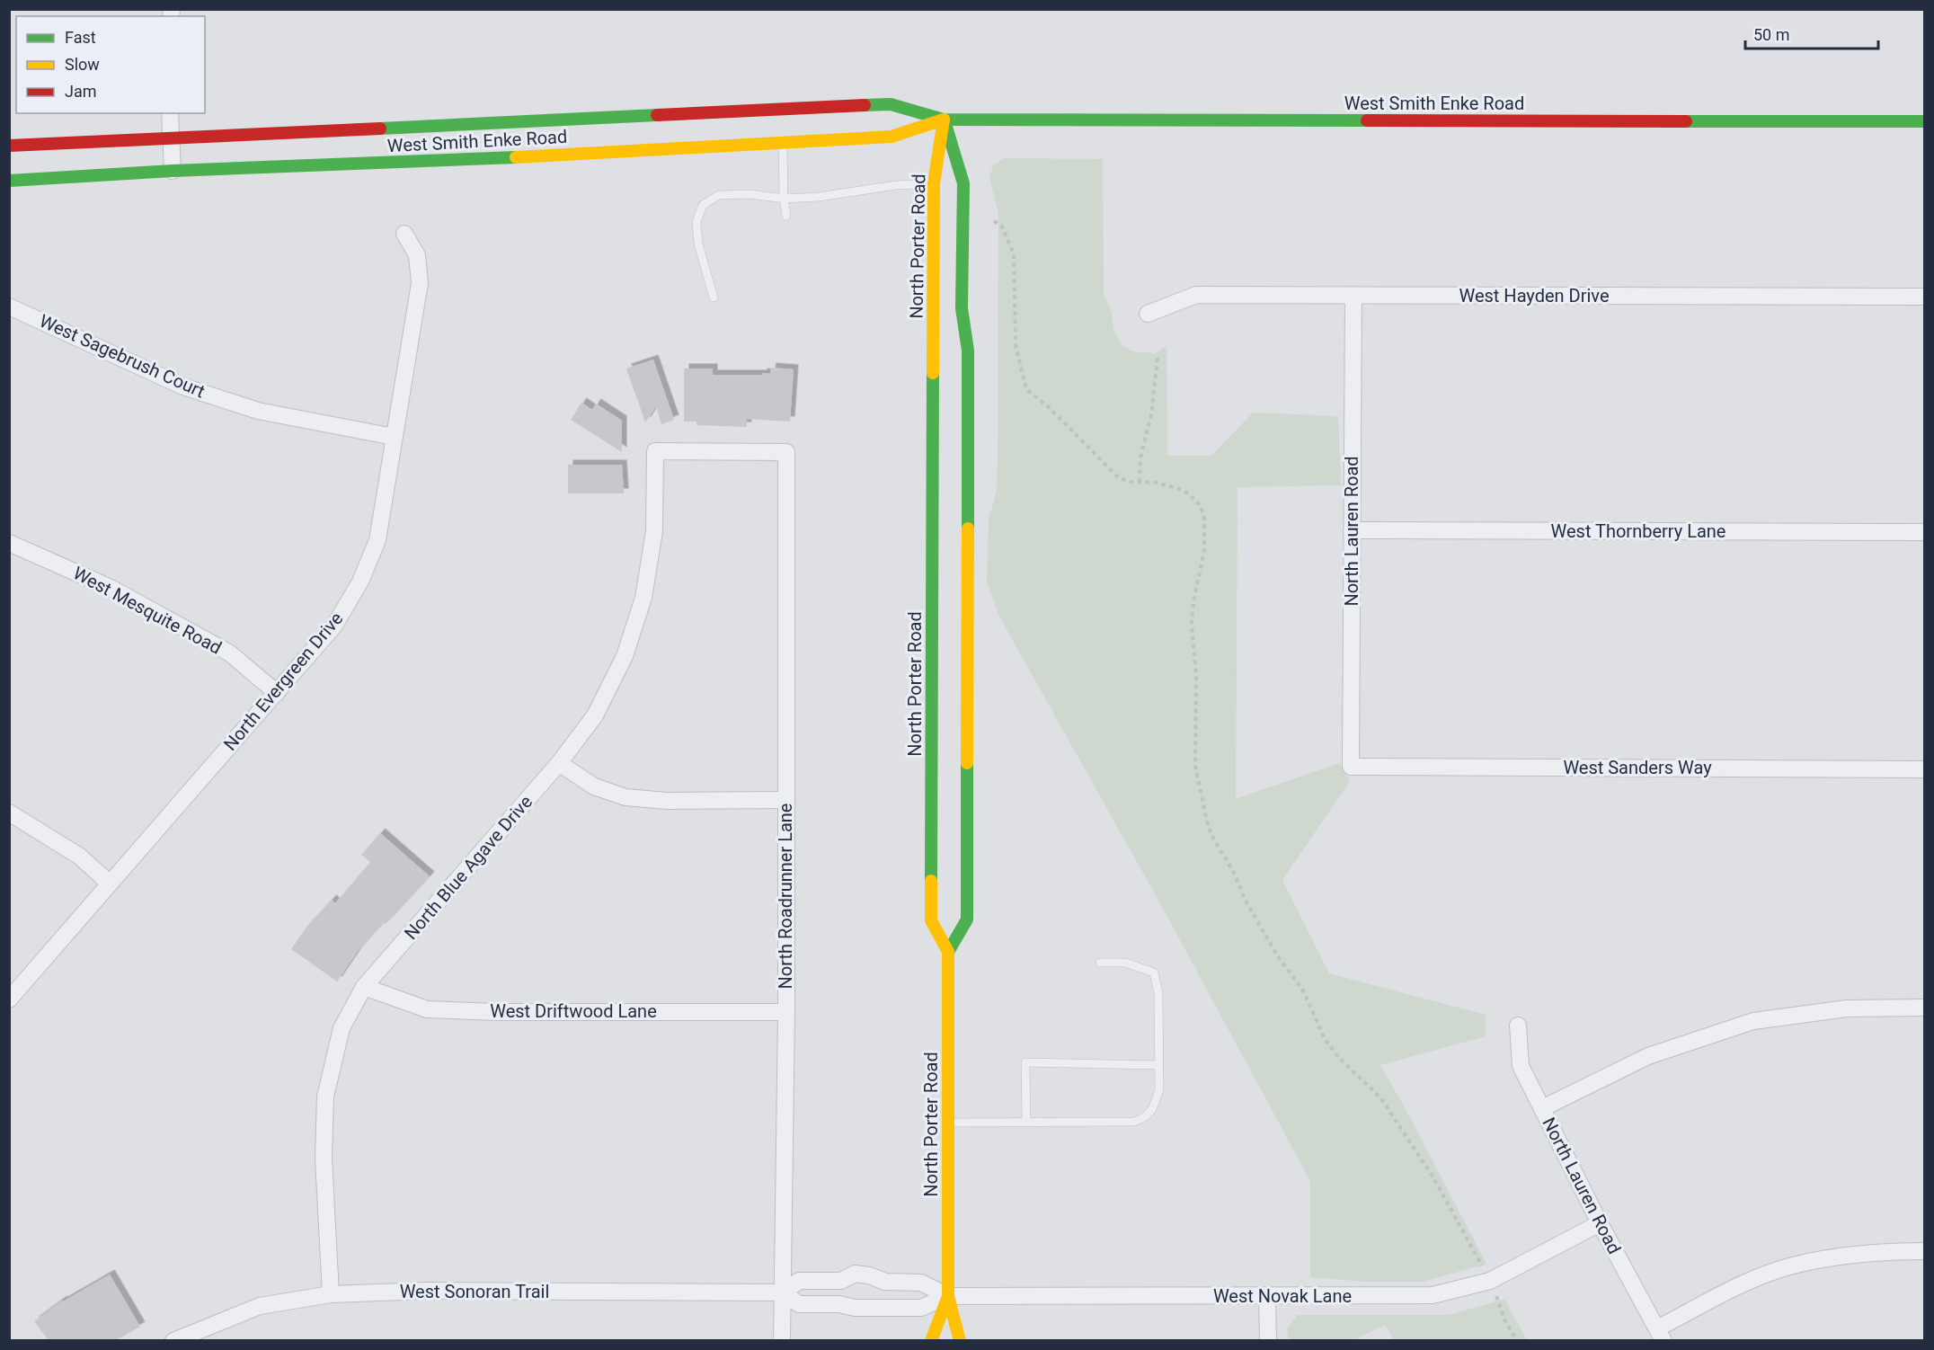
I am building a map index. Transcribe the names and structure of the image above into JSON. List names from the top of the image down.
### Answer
{
  "streets": {
    "street": [
      "West Smith Enke Road",
      "North Porter Road",
      "West Hayden Drive",
      "West Sagebrush Court",
      "North Lauren Road",
      "West Thornberry Lane",
      "West Mesquite Road",
      "North Evergreen Drive",
      "West Sanders Way",
      "North Blue Agave Drive",
      "North Roadrunner Lane",
      "West Driftwood Lane",
      "West Sonoran Trail",
      "West Novak Lane"
    ]
  },
  "crossings": [
    ["West Smith Enke Road", "North Porter Road"],
    ["North Porter Road", "West Sonoran Trail"],
    ["North Porter Road", "West Novak Lane"],
    ["West Hayden Drive", "North Lauren Road"],
    ["West Sagebrush Court", "North Evergreen Drive"],
    ["North Lauren Road", "West Thornberry Lane"],
    ["North Lauren Road", "West Sanders Way"],
    ["North Lauren Road", "West Novak Lane"],
    ["West Mesquite Road", "North Evergreen Drive"],
    ["North Blue Agave Drive", "North Roadrunner Lane"],
    ["North Blue Agave Drive", "West Driftwood Lane"],
    ["North Blue Agave Drive", "West Sonoran Trail"],
    ["North Roadrunner Lane", "West Driftwood Lane"],
    ["North Roadrunner Lane", "West Sonoran Trail"],
    ["West Sonoran Trail", "West Novak Lane"]
  ],
  "legend": ["Fast", "Slow", "Jam"],
  "scale_bar": "50 m"
}
